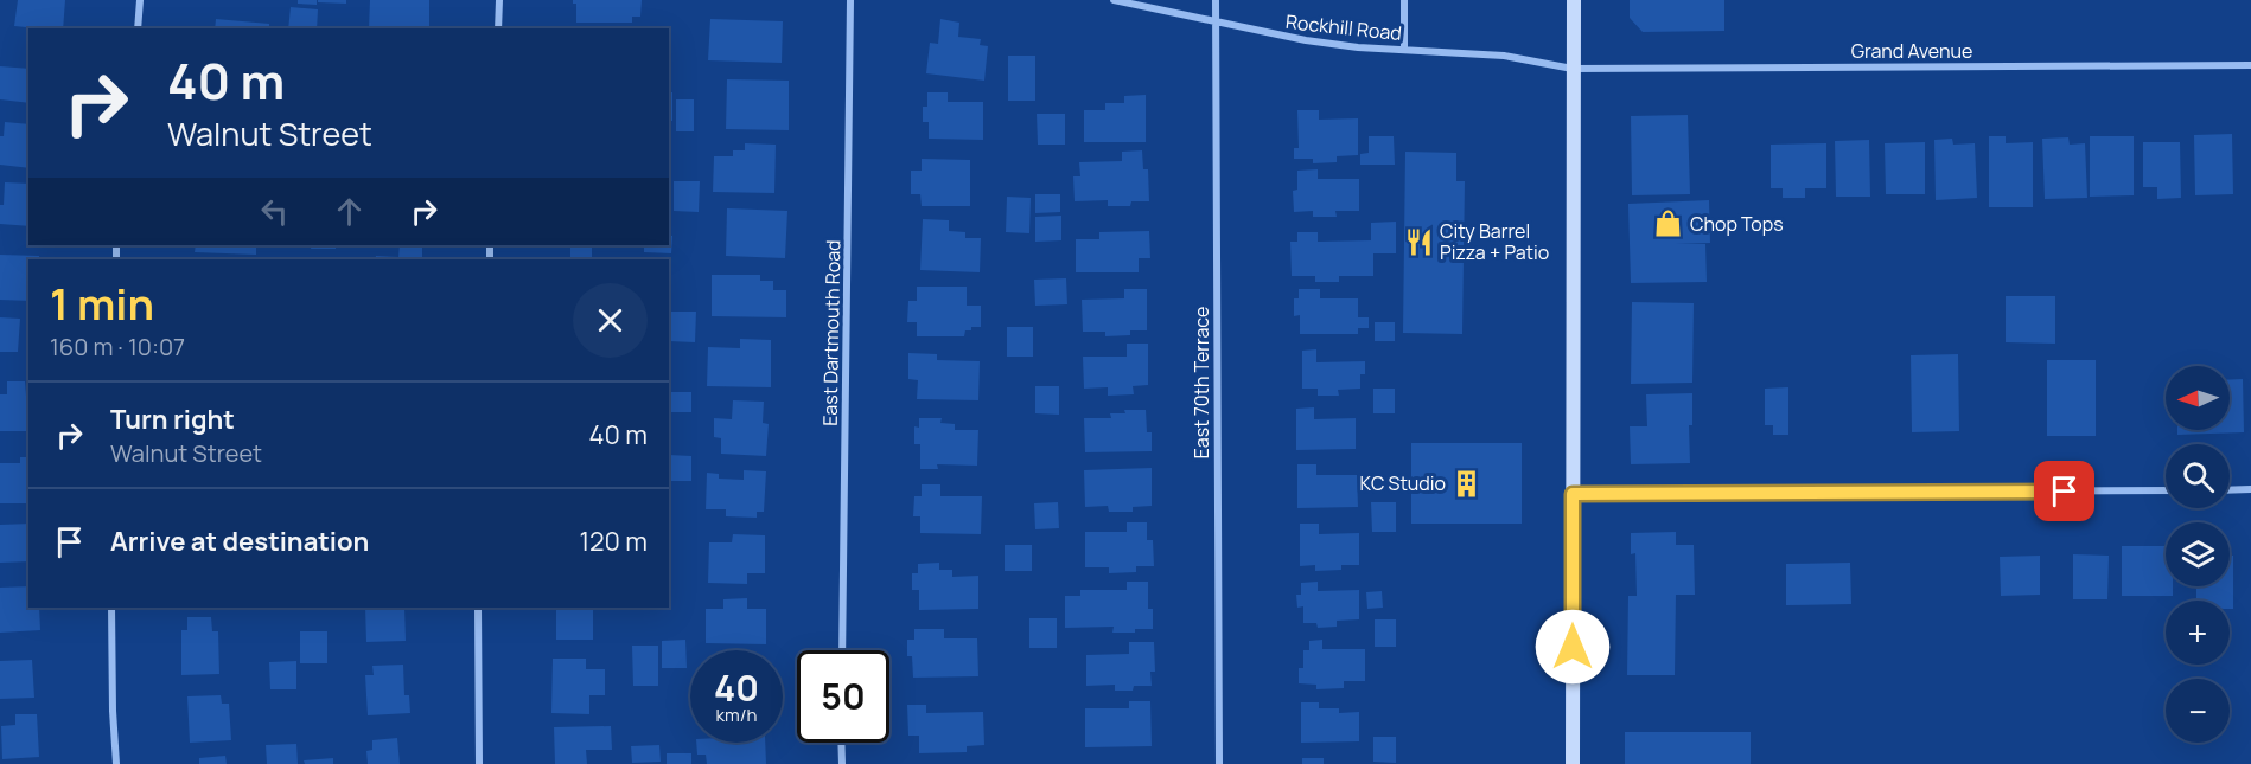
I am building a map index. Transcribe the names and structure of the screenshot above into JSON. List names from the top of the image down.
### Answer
{
  "streets": {
    "street": [
      "Rockhill Road",
      "Grand Avenue",
      "East Dartmouth Road",
      "East 70th Terrace"
    ]
  },
  "crossings": [
    ["Rockhill Road", "Grand Avenue"],
    ["Rockhill Road", "East 70th Terrace"]
  ],
  "places": {
    "shop": ["Chop Tops"],
    "restaurant": ["City Barrel Pizza + Patio"],
    "building": ["KC Studio"]
  },
  "north": "left",
  "page": {
    "turn": ["40 m", "Walnut Street"],
    "heading": ["1 min", "160 m · 10:07"],
    "map_buttons": ["+", "−"],
    "list": [
      {
        "name": "Turn right",
        "note": "Walnut Street",
        "value": "40 m"
      },
      {
        "name": "Arrive at destination",
        "value": "120 m"
      }
    ],
    "speed": "40 km/h",
    "limit": "50"
  }
}
